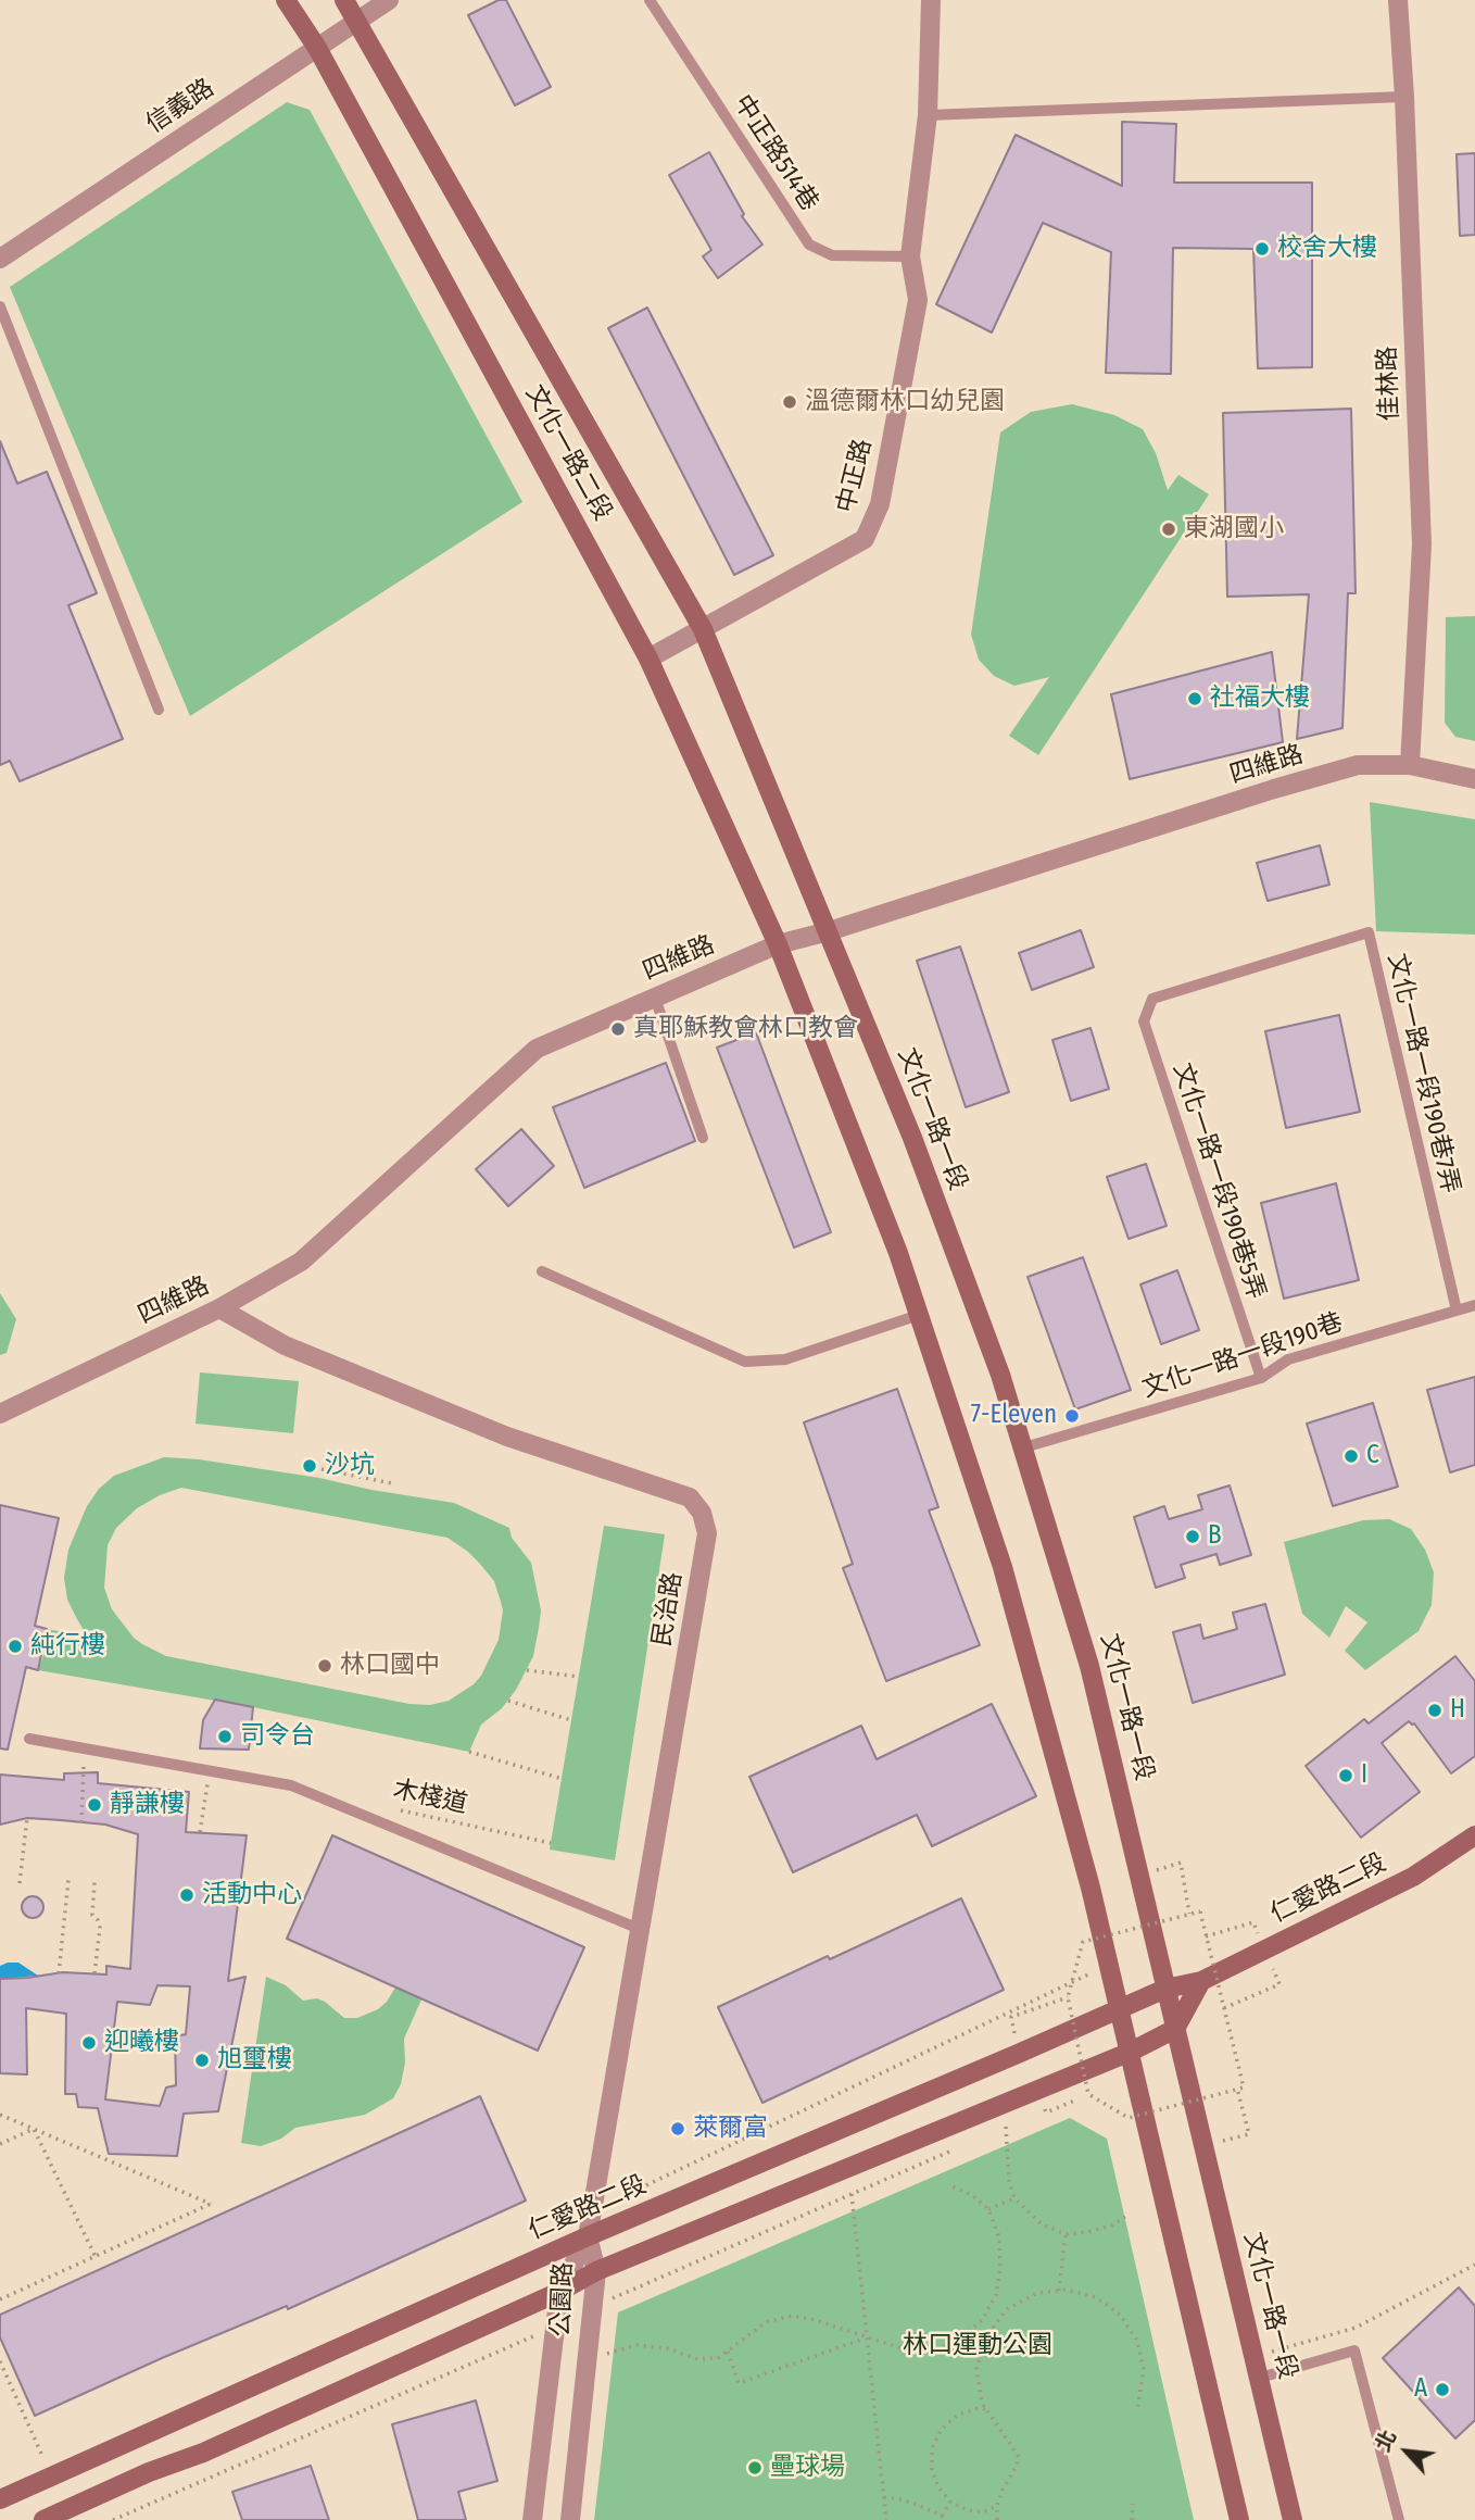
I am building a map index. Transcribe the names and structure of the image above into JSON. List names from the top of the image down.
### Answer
{
  "streets": {
    "main road": ["文化一路二段", "文化一路一段", "仁愛路二段"],
    "street": [
      "信義路",
      "佳林路",
      "中正路",
      "四維路",
      "民治路",
      "公園路"
    ],
    "lane": [
      "中正路514巷",
      "文化一路一段190巷7弄",
      "文化一路一段190巷5弄",
      "文化一路一段190巷"
    ],
    "path": ["木棧道"]
  },
  "crossings": [
    ["信義路", "文化一路二段"],
    ["中正路514巷", "中正路"],
    ["佳林路", "四維路"],
    ["文化一路二段", "中正路"],
    ["文化一路二段", "四維路"],
    ["文化一路二段", "文化一路一段"],
    ["四維路", "文化一路一段"],
    ["四維路", "民治路"],
    ["文化一路一段190巷7弄", "文化一路一段190巷5弄"],
    ["文化一路一段190巷7弄", "文化一路一段190巷"],
    ["文化一路一段", "文化一路一段190巷"],
    ["文化一路一段", "仁愛路二段"],
    ["文化一路一段190巷5弄", "文化一路一段190巷"],
    ["民治路", "仁愛路二段"],
    ["民治路", "公園路"],
    ["仁愛路二段", "公園路"]
  ],
  "parks": ["林口運動公園"],
  "places": [
    "校舍大樓",
    "溫德爾林口幼兒園",
    "東湖國小",
    "社福大樓",
    "真耶穌教會林口教會",
    "7-Eleven",
    "C",
    "沙坑",
    "B",
    "純行樓",
    "林口國中",
    "H",
    "司令台",
    "I",
    "靜謙樓",
    "活動中心",
    "迎曦樓",
    "旭璽樓",
    "萊爾富",
    "A",
    "壘球場"
  ],
  "north": "top left"
}
